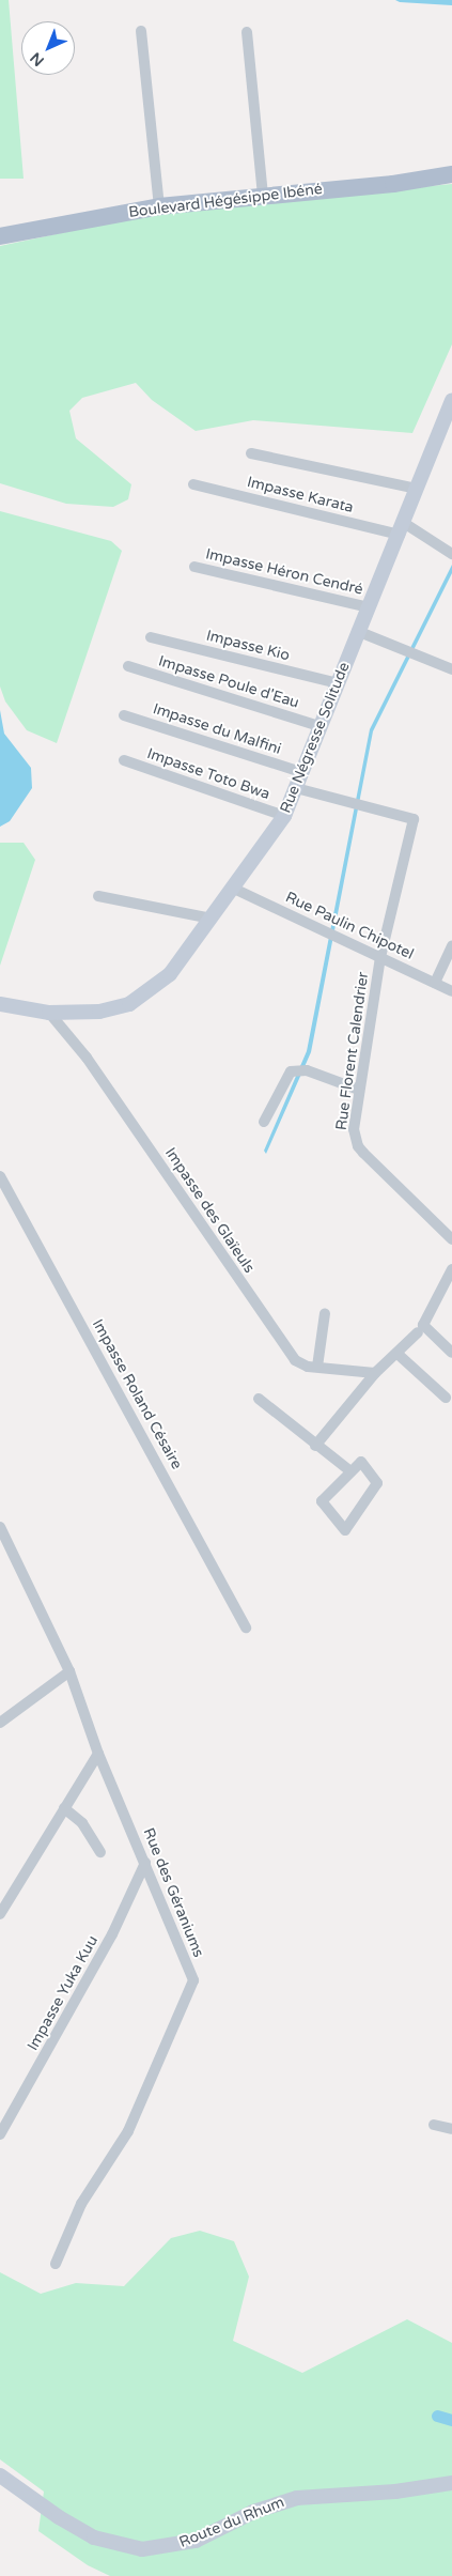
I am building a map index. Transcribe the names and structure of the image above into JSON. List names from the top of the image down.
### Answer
{
  "streets": {
    "main road": ["Boulevard Hégésippe Ibéné"],
    "street": [
      "Impasse Karata",
      "Impasse Héron Cendré",
      "Impasse Kio",
      "Impasse Poule d'Eau",
      "Impasse du Malfini",
      "Rue Négresse Solitude",
      "Impasse Toto Bwa",
      "Rue Paulin Chipotel",
      "Rue Florent Calendrier",
      "Impasse des Glaïeuls",
      "Impasse Roland Césaire",
      "Rue des Géraniums",
      "Impasse Yuka Kuu",
      "Route du Rhum"
    ]
  },
  "crossings": [
    ["Impasse Karata", "Rue Négresse Solitude"],
    ["Impasse Héron Cendré", "Rue Négresse Solitude"],
    ["Impasse Kio", "Rue Négresse Solitude"],
    ["Impasse Poule d'Eau", "Rue Négresse Solitude"],
    ["Impasse du Malfini", "Rue Négresse Solitude"],
    ["Rue Négresse Solitude", "Impasse Toto Bwa"],
    ["Rue Négresse Solitude", "Rue Paulin Chipotel"],
    ["Rue Négresse Solitude", "Rue Florent Calendrier"],
    ["Rue Négresse Solitude", "Impasse des Glaïeuls"],
    ["Rue Paulin Chipotel", "Rue Florent Calendrier"],
    ["Rue des Géraniums", "Impasse Yuka Kuu"]
  ],
  "north": "bottom left"
}
